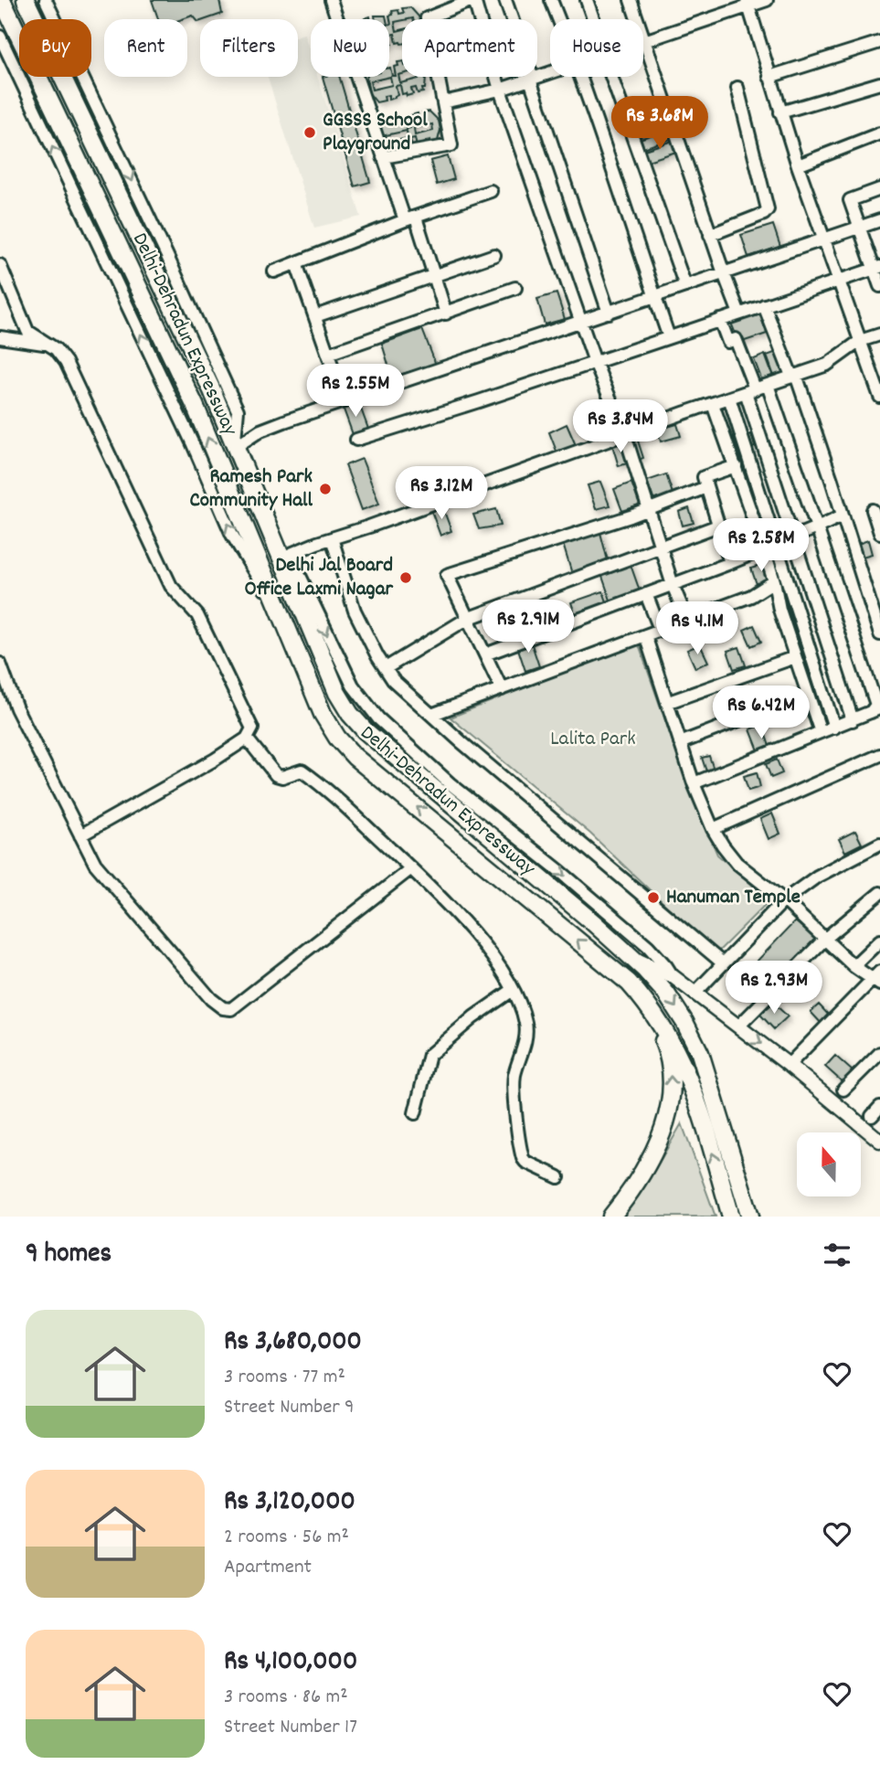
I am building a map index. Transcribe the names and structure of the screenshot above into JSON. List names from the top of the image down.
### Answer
{
  "streets": {
    "highway": ["Delhi-Dehradun Expressway"]
  },
  "parks": ["Lalita Park"],
  "places": [
    "GGSSS School Playground",
    "Ramesh Park Community Hall",
    "Delhi Jal Board Office Laxmi Nagar",
    "Hanuman Temple"
  ],
  "north": "top",
  "page": {
    "chip": [
      "Buy",
      "Rent",
      "Filters",
      "New",
      "Apartment",
      "House"
    ],
    "price": [
      "Rs 3.68M",
      "Rs 2.55M",
      "Rs 3.84M",
      "Rs 3.12M",
      "Rs 2.58M",
      "Rs 2.91M",
      "Rs 4.1M",
      "Rs 6.42M",
      "Rs 2.93M"
    ],
    "heading": "9 homes",
    "list": [
      {
        "name": "Rs 3,680,000",
        "note": "3 rooms · 77 m² · Street Number 9"
      },
      {
        "name": "Rs 3,120,000",
        "note": "2 rooms · 56 m² · Apartment"
      },
      {
        "name": "Rs 4,100,000",
        "note": "3 rooms · 86 m² · Street Number 17"
      }
    ]
  }
}
